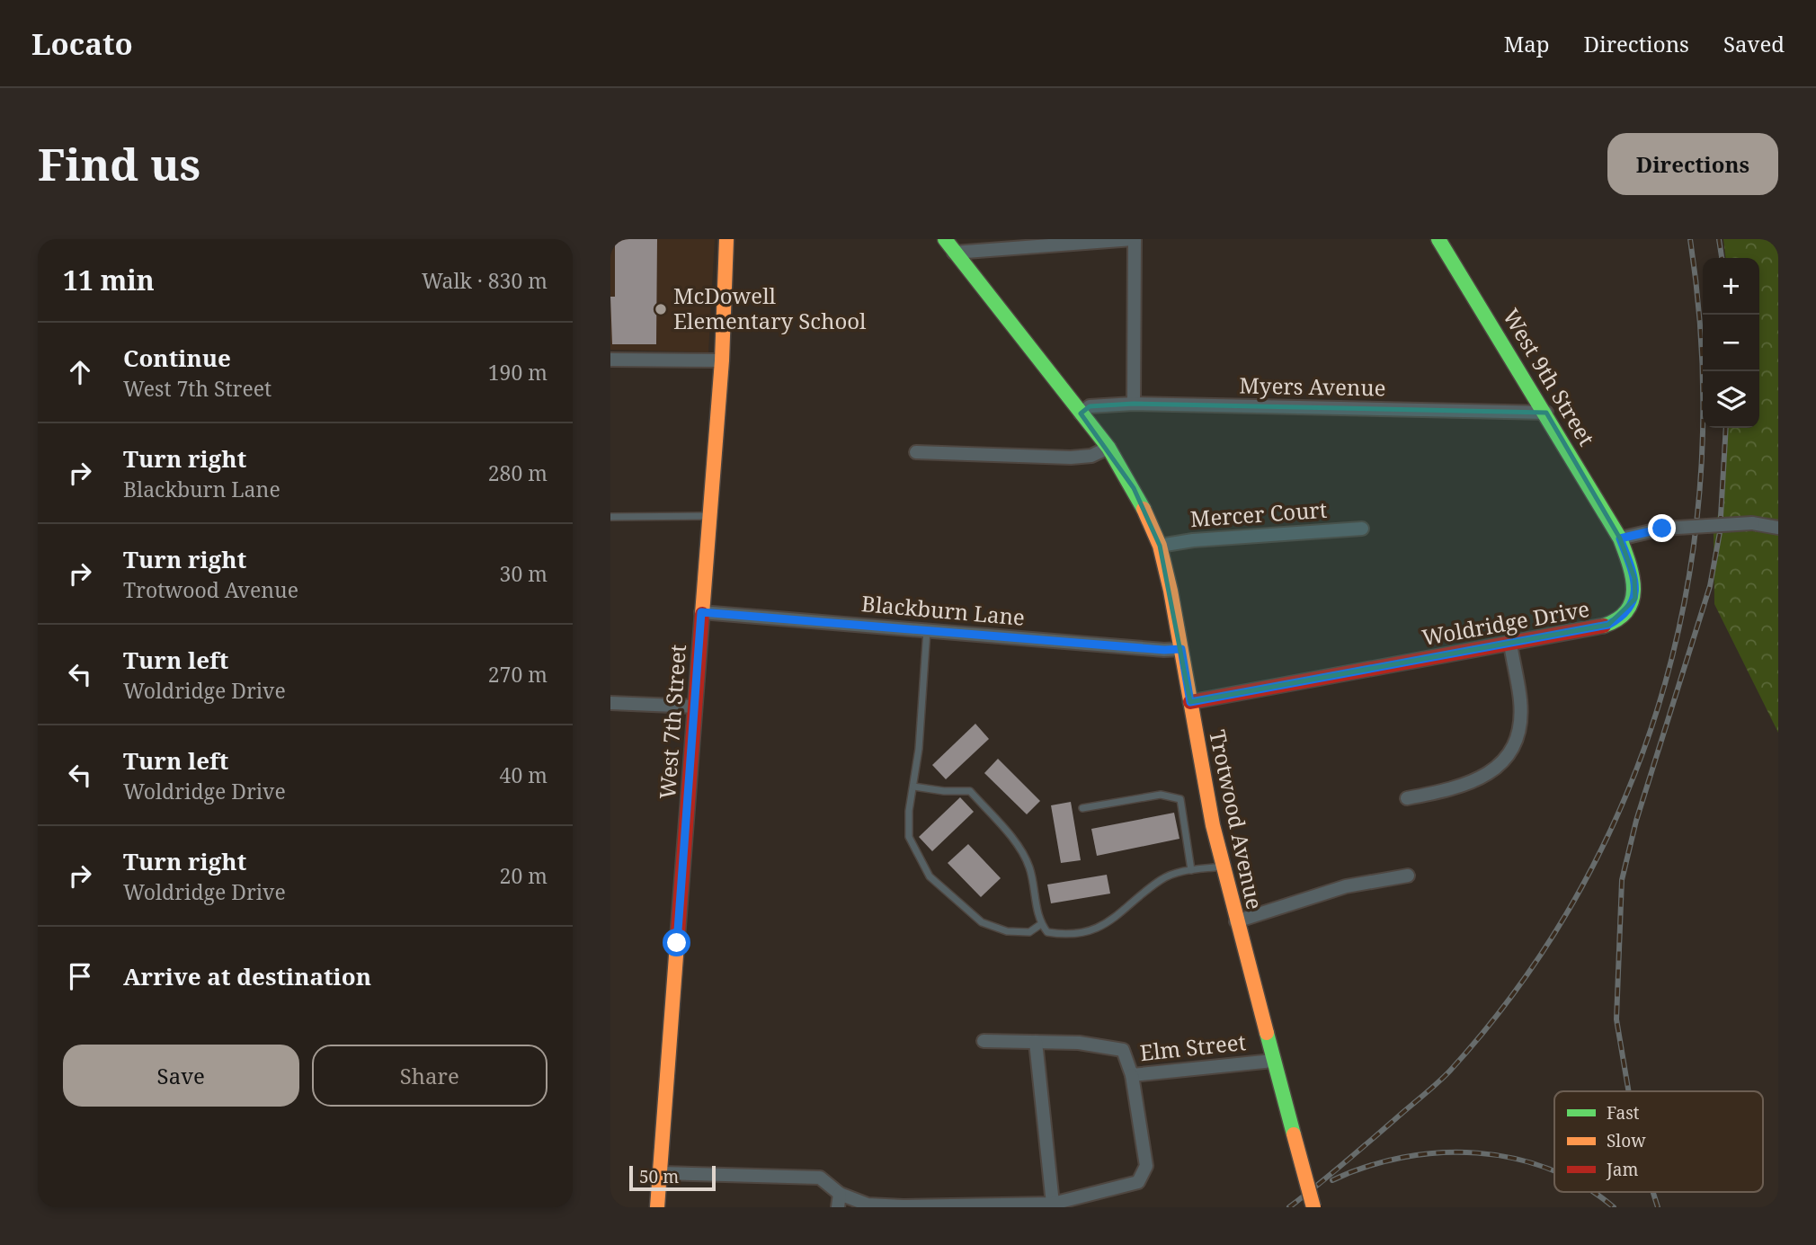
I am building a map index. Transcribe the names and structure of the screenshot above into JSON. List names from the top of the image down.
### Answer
{
  "streets": {
    "main road": [
      "West 9th Street",
      "Woldridge Drive",
      "West 7th Street",
      "Trotwood Avenue"
    ],
    "street": [
      "Myers Avenue",
      "Mercer Court",
      "Blackburn Lane",
      "Elm Street"
    ]
  },
  "crossings": [
    ["West 9th Street", "Myers Avenue"],
    ["West 9th Street", "Woldridge Drive"],
    ["Myers Avenue", "Trotwood Avenue"],
    ["Mercer Court", "Trotwood Avenue"],
    ["Blackburn Lane", "West 7th Street"],
    ["Blackburn Lane", "Trotwood Avenue"],
    ["Woldridge Drive", "Trotwood Avenue"],
    ["Trotwood Avenue", "Elm Street"]
  ],
  "places": ["McDowell Elementary School"],
  "legend": ["Fast", "Slow", "Jam"],
  "scale_bar": "50 m",
  "page": {
    "header": "Locato",
    "nav": ["Map", "Directions", "Saved"],
    "buttons": [
      "Directions",
      ["Save", "Share"]
    ],
    "title": "Find us",
    "heading": ["11 min", "Walk · 830 m"],
    "map_buttons": ["+", "−"],
    "list": [
      ["Continue", "West 7th Street", "190 m"],
      ["Turn right", "Blackburn Lane", "280 m"],
      ["Turn right", "Trotwood Avenue", "30 m"],
      ["Turn left", "Woldridge Drive", "270 m"],
      ["Turn left", "Woldridge Drive", "40 m"],
      ["Turn right", "Woldridge Drive", "20 m"],
      "Arrive at destination"
    ],
    "scale": "50 m"
  }
}
